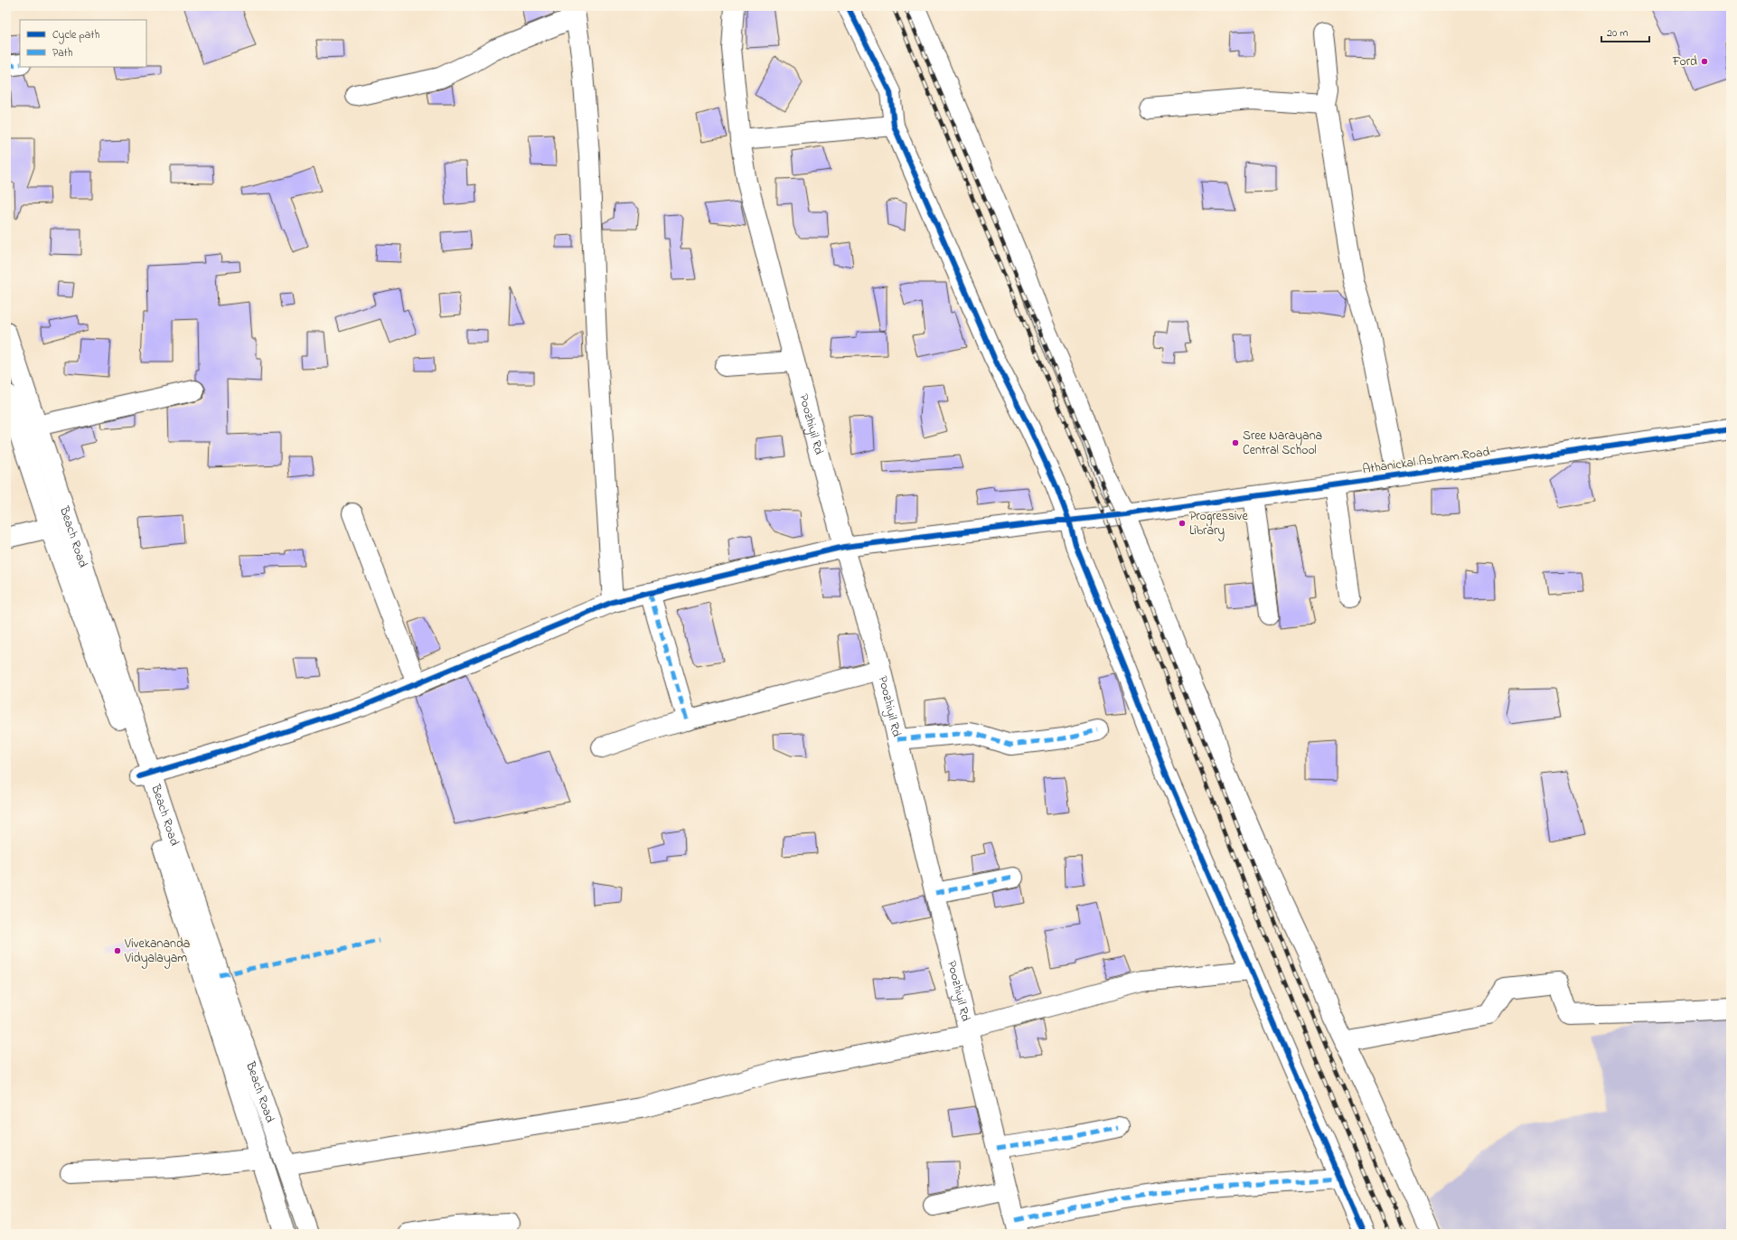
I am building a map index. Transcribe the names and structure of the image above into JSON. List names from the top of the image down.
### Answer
{
  "streets": {
    "street": ["Poozhiyil Rd", "Athanickal Ashram Road", "Beach Road"]
  },
  "crossings": [
    ["Poozhiyil Rd", "Athanickal Ashram Road"],
    ["Athanickal Ashram Road", "Beach Road"]
  ],
  "places": [
    "Ford",
    "Sree Narayana Central School",
    "Progressive Library",
    "Vivekananda Vidyalayam"
  ],
  "legend": ["Cycle path", "Path"],
  "scale_bar": "20 m"
}
